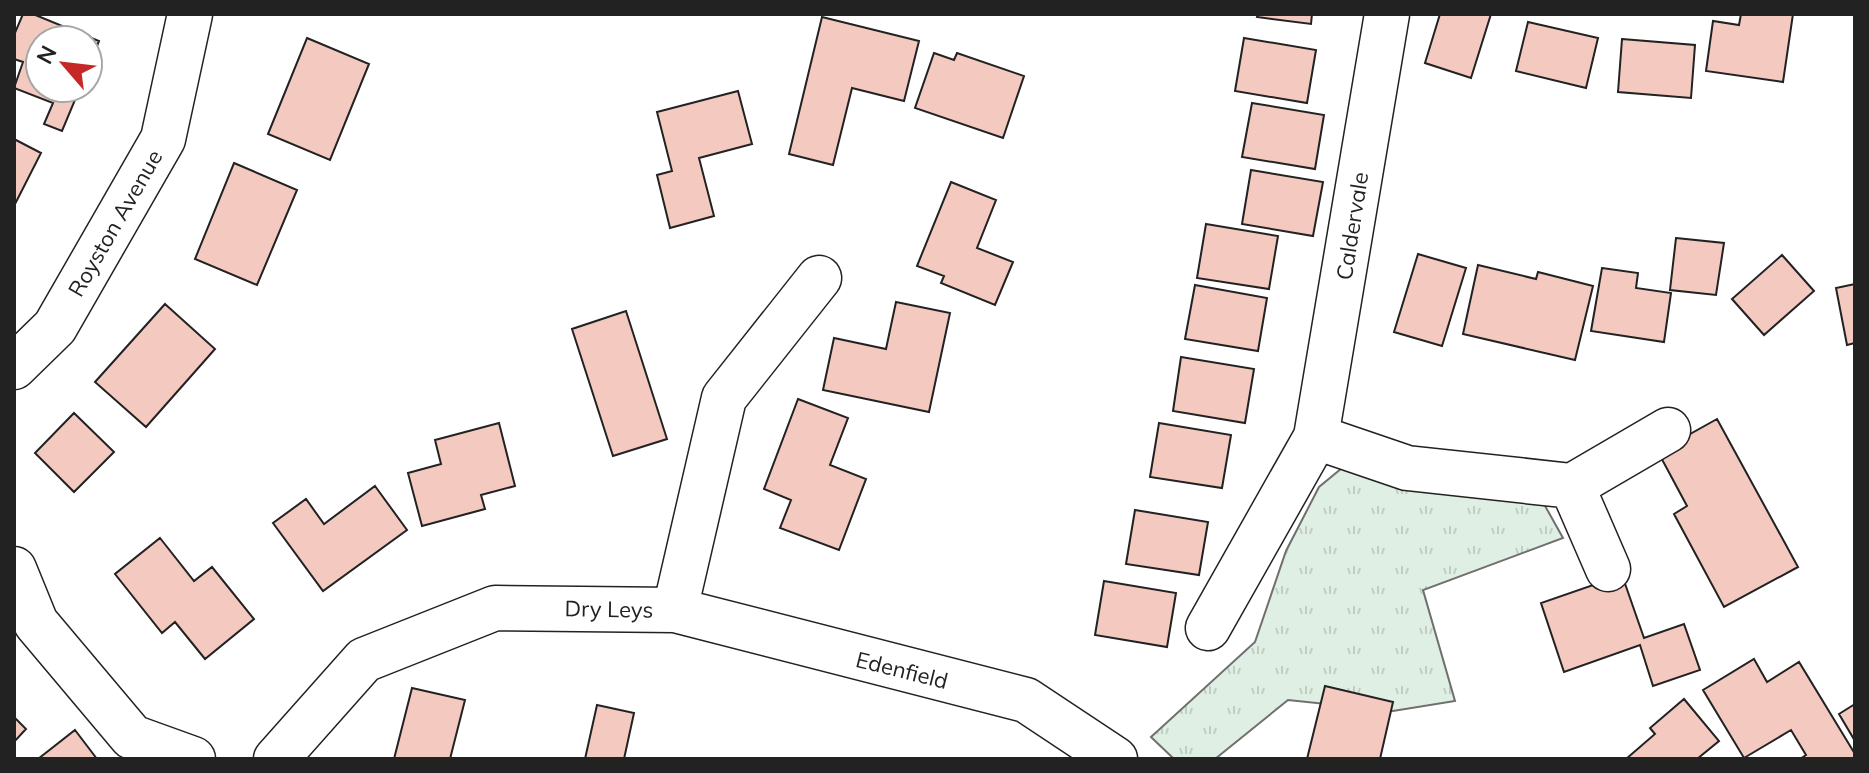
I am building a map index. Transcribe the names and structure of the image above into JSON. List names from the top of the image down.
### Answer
{
  "streets": {
    "street": [
      "Royston Avenue",
      "Caldervale",
      "Dry Leys",
      "Edenfield"
    ]
  },
  "crossings": [
    ["Dry Leys", "Edenfield"]
  ],
  "north": "top left"
}
